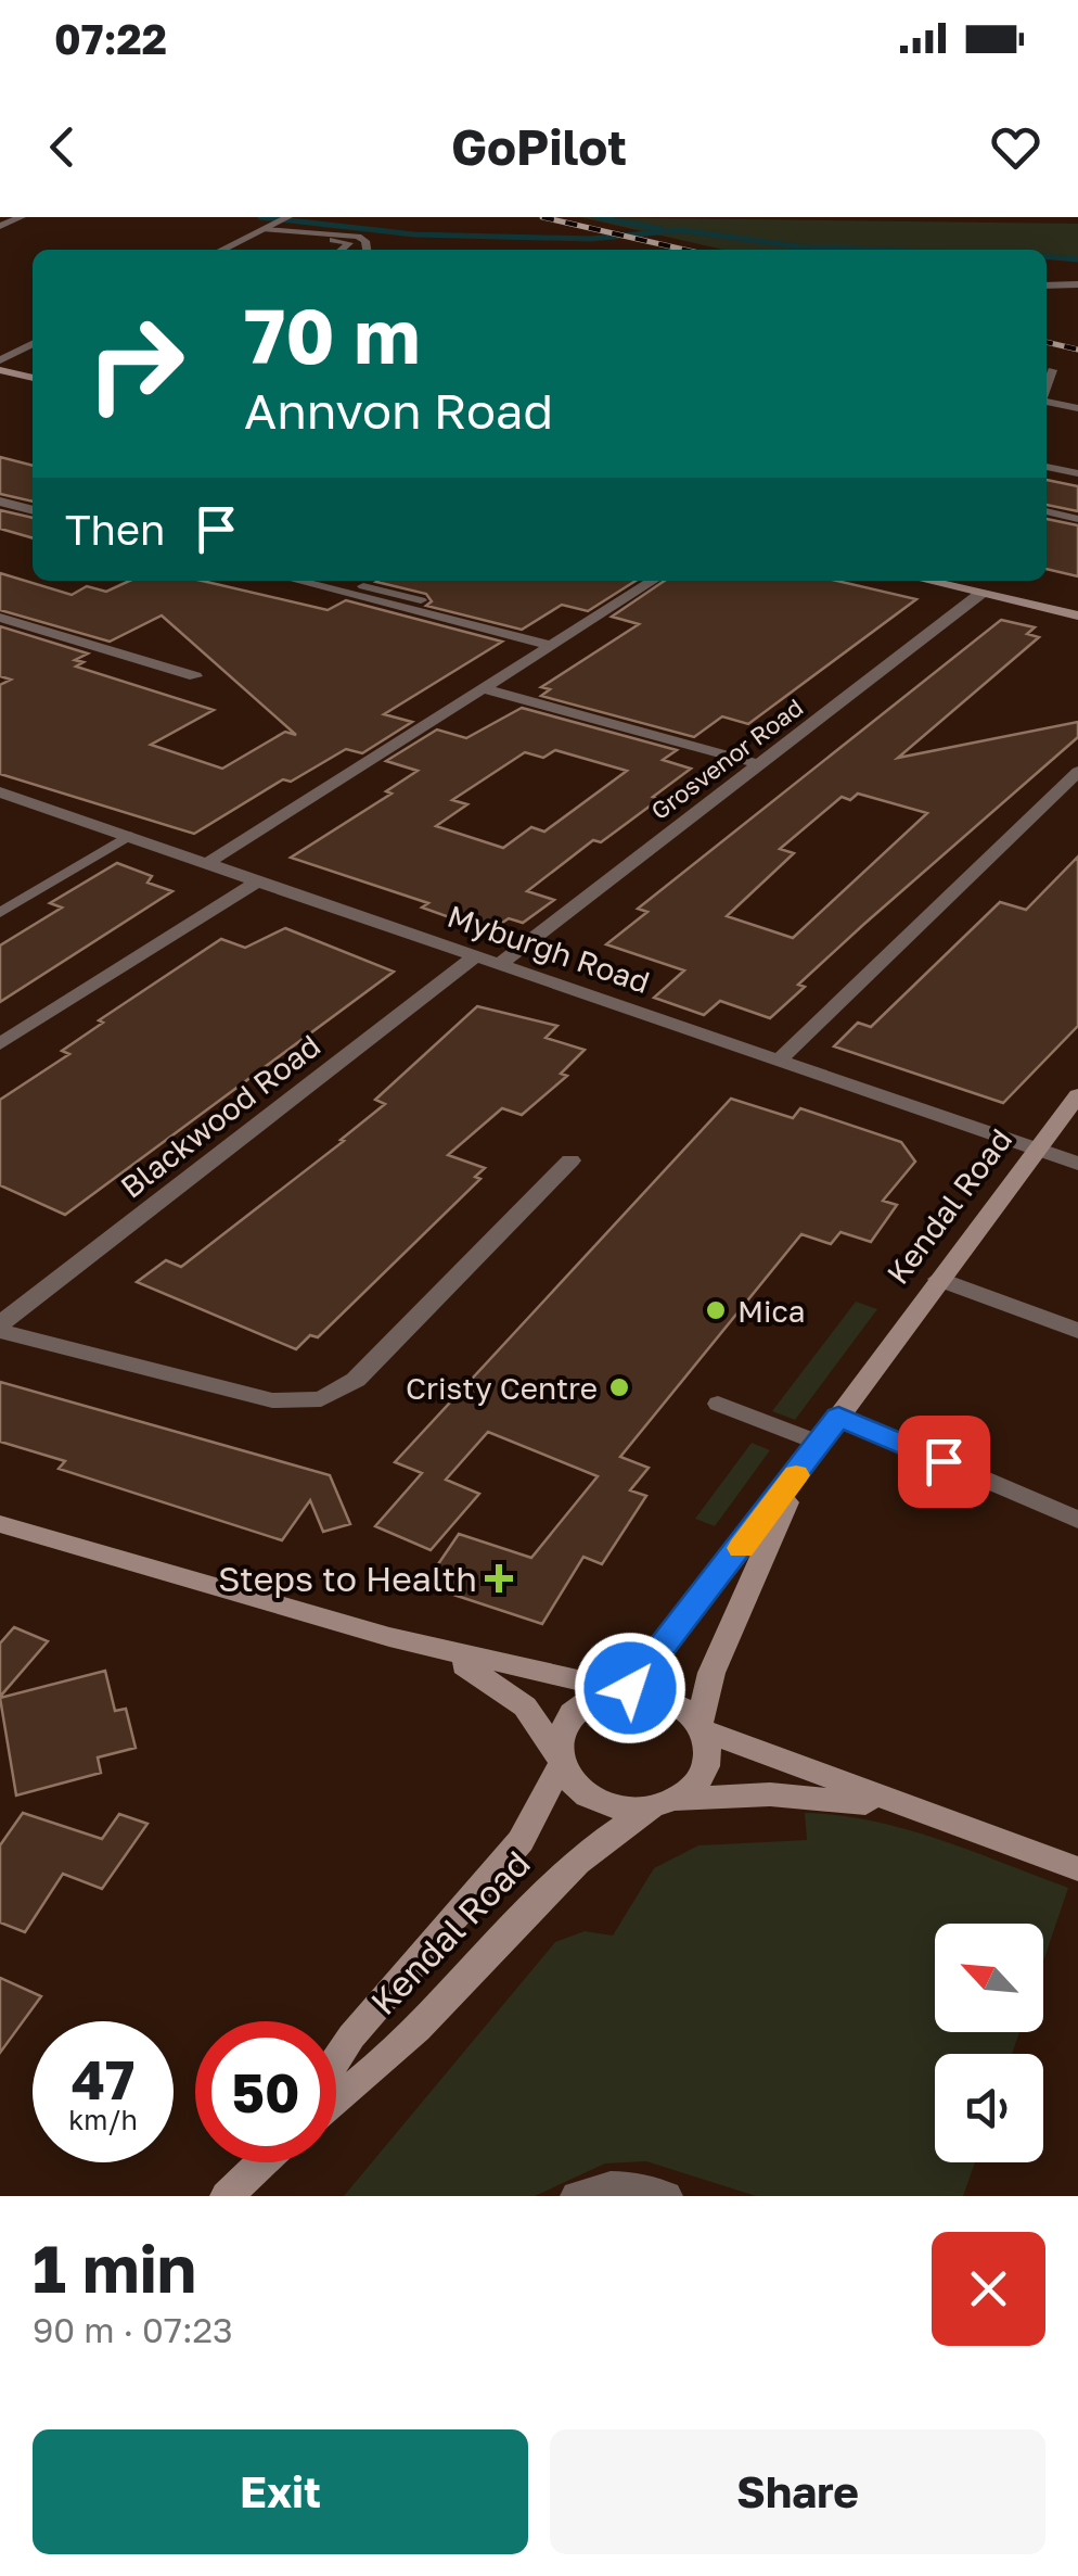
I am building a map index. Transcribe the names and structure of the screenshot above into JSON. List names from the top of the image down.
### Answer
{
  "streets": {
    "main road": ["Kendal Road"],
    "street": ["Grosvenor Road", "Myburgh Road", "Blackwood Road"]
  },
  "crossings": [
    ["Grosvenor Road", "Myburgh Road"],
    ["Myburgh Road", "Blackwood Road"],
    ["Myburgh Road", "Kendal Road"]
  ],
  "places": {
    "other": ["Mica", "Cristy Centre"],
    "health": ["Steps to Health"]
  },
  "north": "top left",
  "page": {
    "status": "07:22",
    "header": "GoPilot",
    "turn": ["70 m", "Annvon Road"],
    "then": "Then",
    "speed": "47 km/h",
    "limit": "50",
    "heading": ["1 min", "90 m · 07:23"],
    "buttons": ["Exit", "Share"]
  }
}
